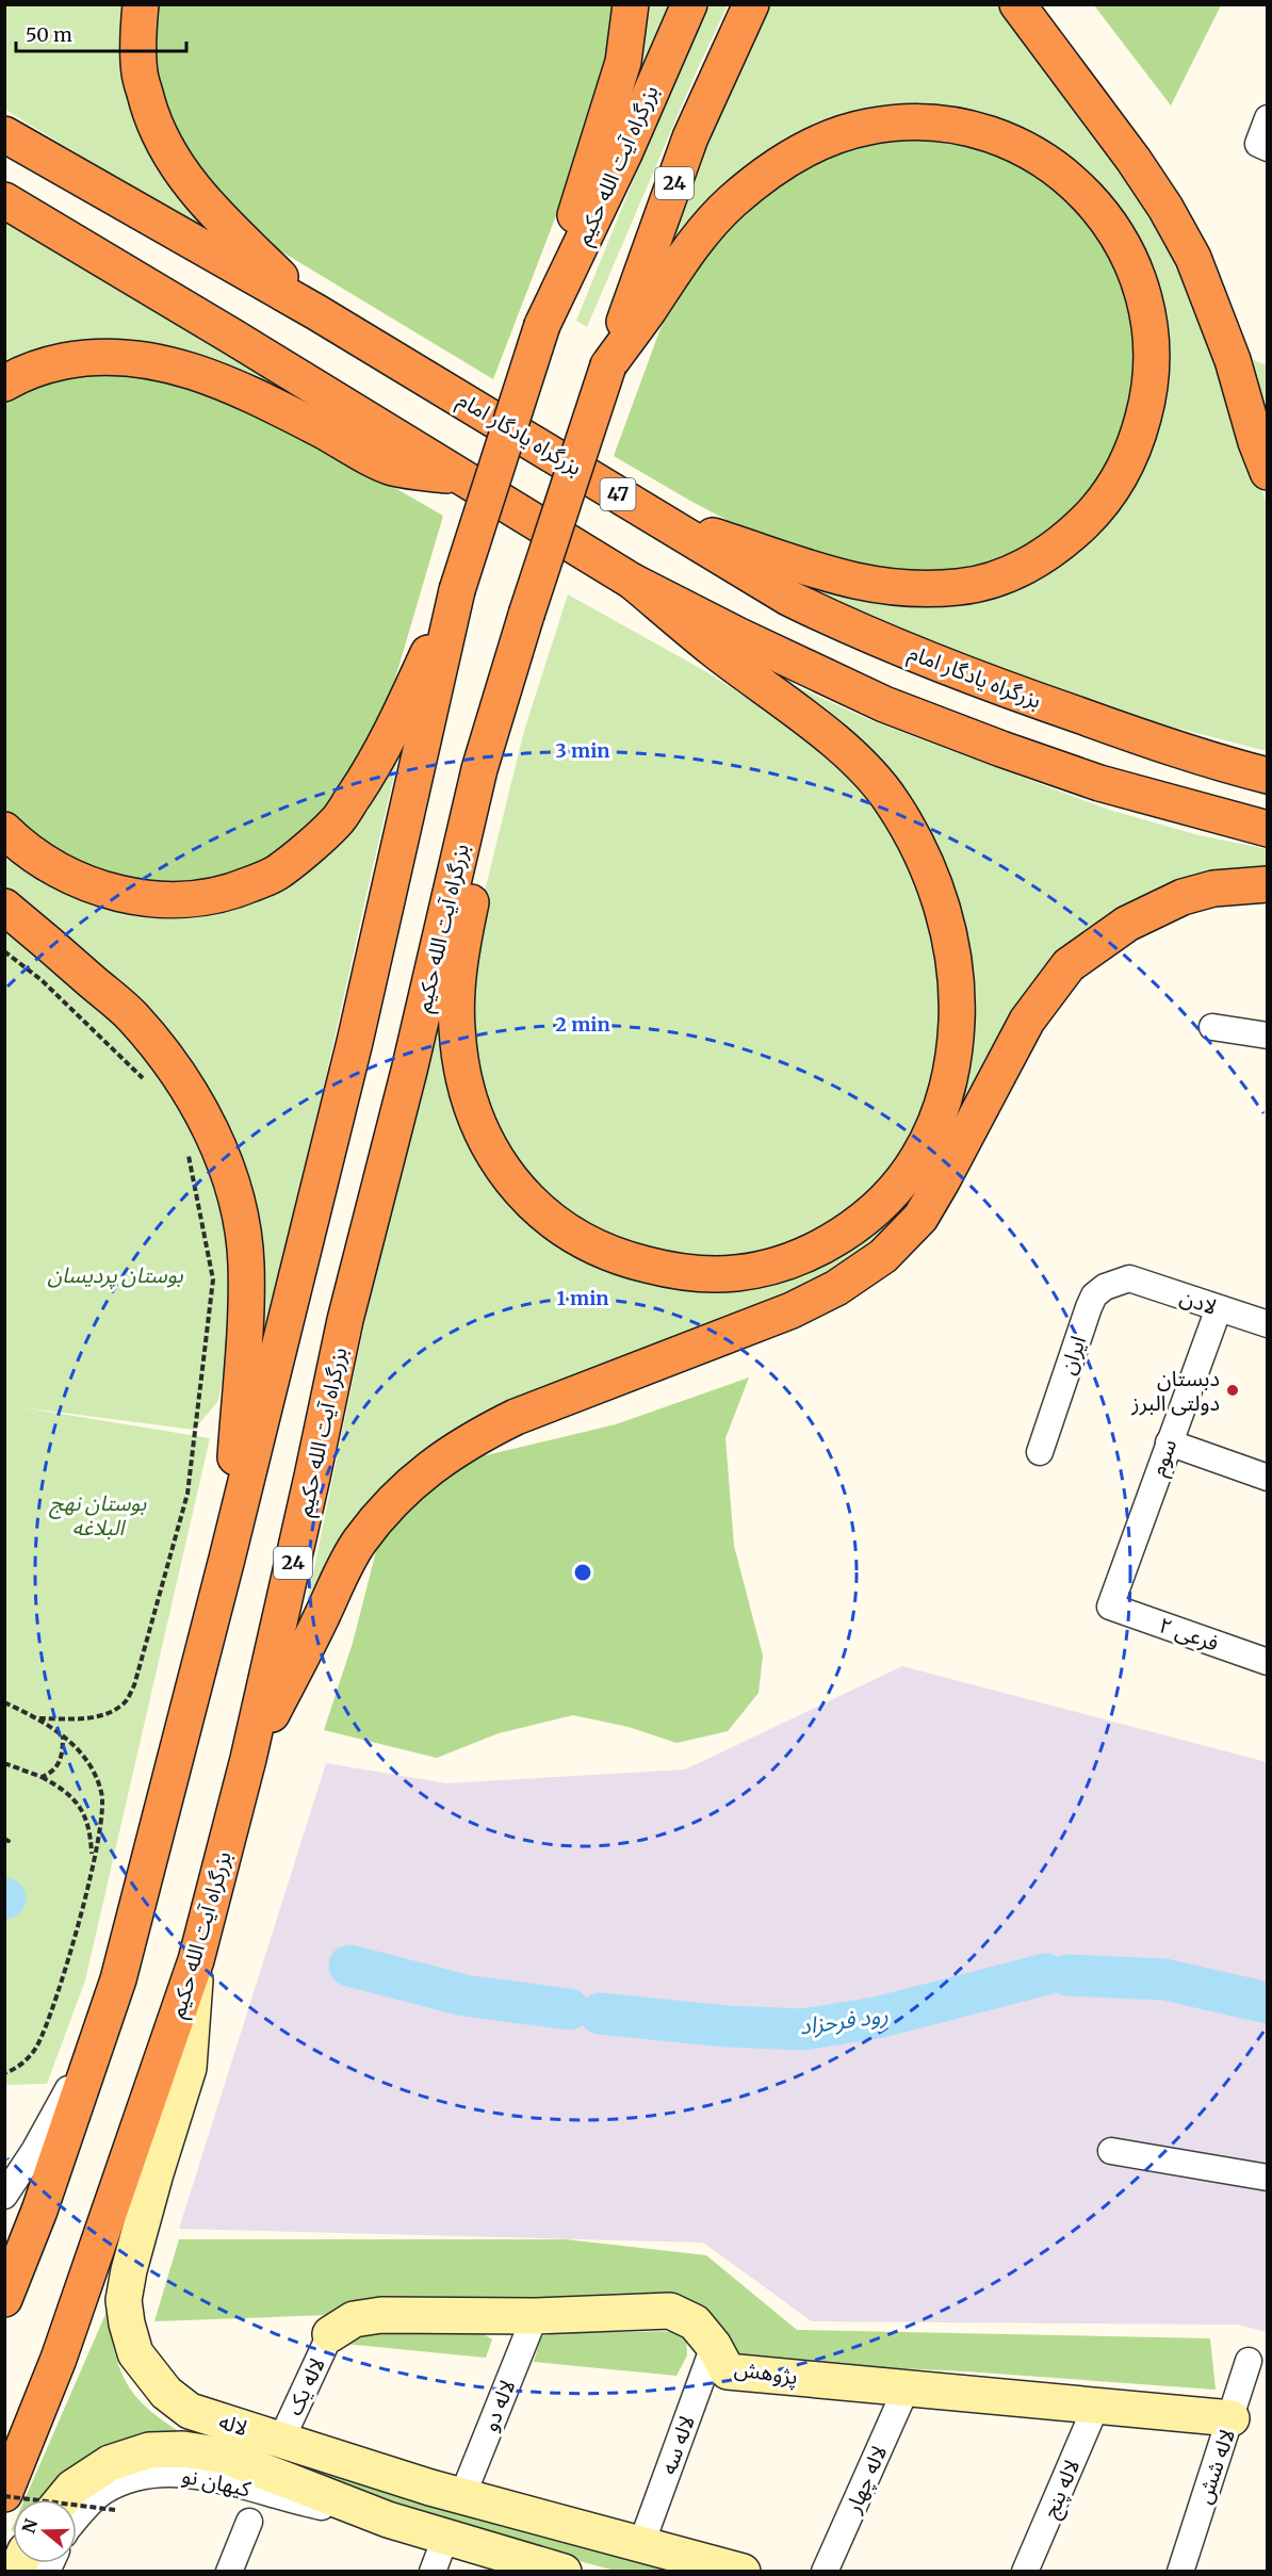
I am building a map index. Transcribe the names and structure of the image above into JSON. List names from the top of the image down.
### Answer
{
  "streets": {
    "highway": [
      "بزرگراه آیت الله حکیم",
      "24",
      "بزرگراه یادگار امام",
      "47"
    ],
    "main road": ["پژوهش", "لاله"],
    "street": [
      "لادن",
      "ایران",
      "سوم",
      "فرعی ۲",
      "لاله یک",
      "لاله دو",
      "لاله سه",
      "لاله شش",
      "لاله چهار",
      "کیهان نو",
      "لاله پنج"
    ]
  },
  "crossings": [
    ["بزرگراه آیت الله حکیم", "24"],
    ["بزرگراه آیت الله حکیم", "لاله"],
    ["لادن", "ایران"],
    ["لادن", "سوم"],
    ["سوم", "فرعی ۲"],
    ["پژوهش", "لاله یک"],
    ["پژوهش", "لاله دو"],
    ["پژوهش", "لاله سه"],
    ["پژوهش", "لاله شش"],
    ["پژوهش", "لاله چهار"],
    ["پژوهش", "لاله پنج"],
    ["لاله یک", "لاله"],
    ["لاله دو", "لاله"],
    ["لاله", "لاله سه"],
    ["لاله", "کیهان نو"]
  ],
  "water": ["رود فرحزاد"],
  "parks": ["بوستان پردیسان", "بوستان نهج البلاغه"],
  "places": ["دبستان دولتی البرز"],
  "scale_bar": "50 m",
  "north": "left",
  "rings": ["3 min", "2 min", "1 min"]
}
